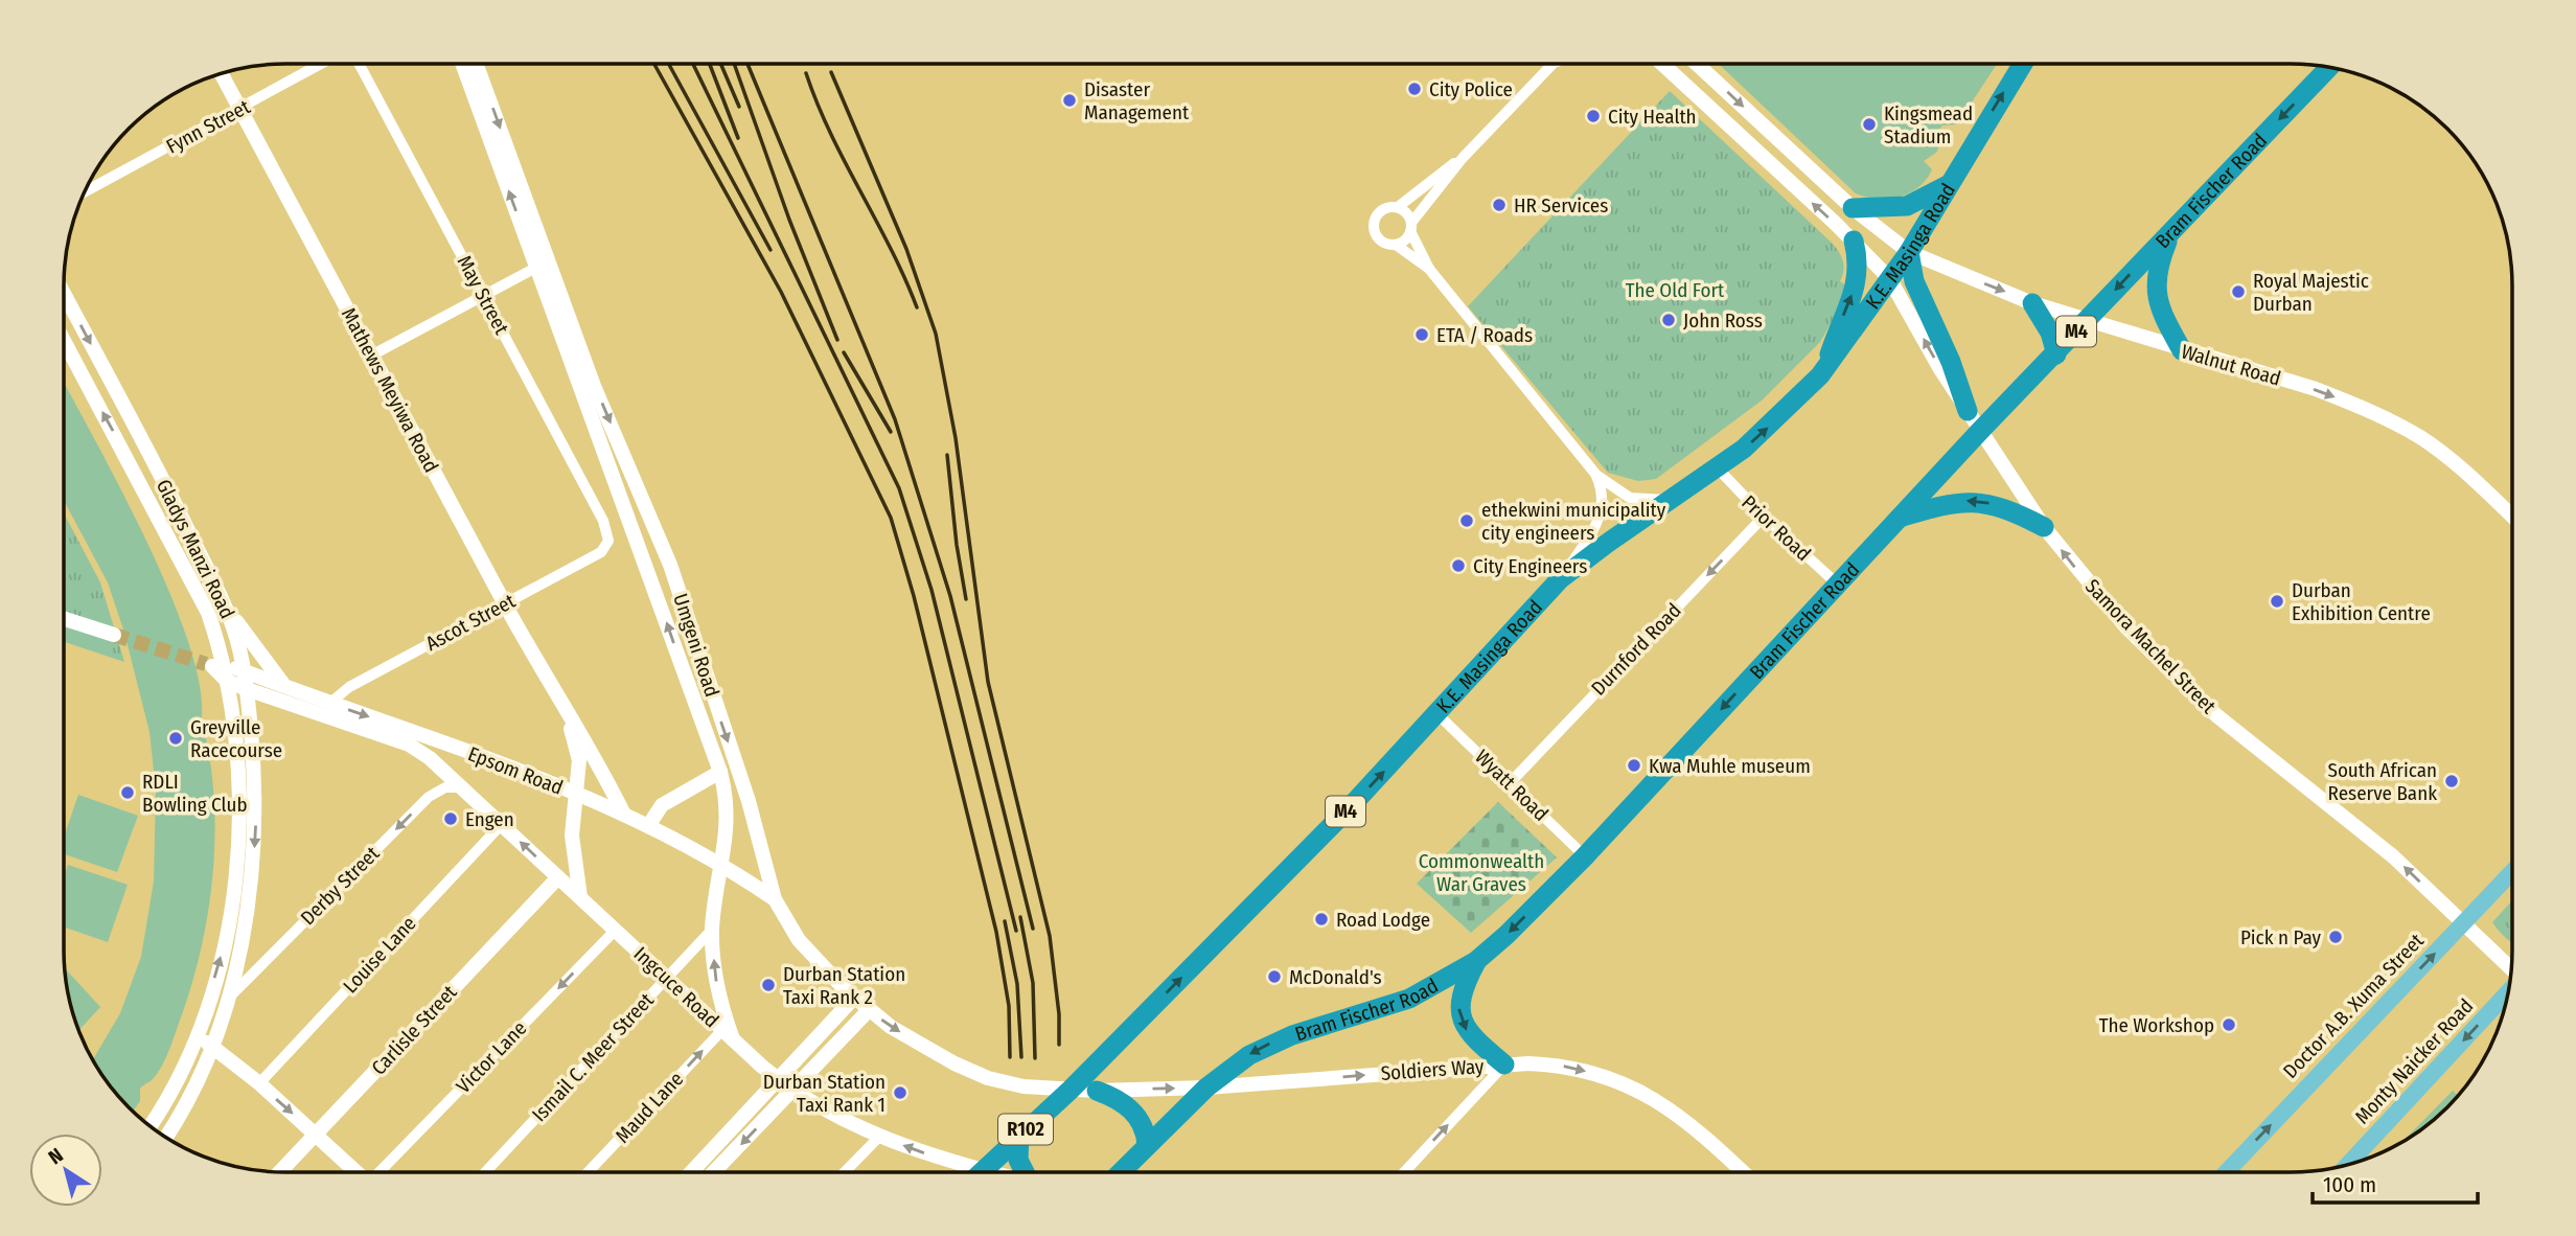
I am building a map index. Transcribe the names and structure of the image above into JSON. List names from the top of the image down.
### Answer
{
  "streets": {
    "highway": [
      "Bram Fischer Road",
      "K.E. Masinga Road",
      "M4",
      "R102"
    ],
    "main road": [
      "Walnut Road",
      "Mathews Meyiwa Road",
      "Gladys Manzi Road",
      "Umgeni Road",
      "Samora Machel Street",
      "Epsom Road",
      "Ingcuce Road",
      "Doctor A.B. Xuma Street",
      "Carlisle Street",
      "Monty Naicker Road",
      "Soldiers Way"
    ],
    "street": [
      "Fynn Street",
      "May Street",
      "Prior Road",
      "Ascot Street",
      "Durnford Road",
      "Wyatt Road",
      "Derby Street",
      "Louise Lane",
      "Victor Lane",
      "Ismail C. Meer Street",
      "Maud Lane"
    ]
  },
  "crossings": [
    ["Fynn Street", "Mathews Meyiwa Road"],
    ["Bram Fischer Road", "Walnut Road"],
    ["Bram Fischer Road", "Prior Road"],
    ["Bram Fischer Road", "Samora Machel Street"],
    ["Bram Fischer Road", "Wyatt Road"],
    ["Bram Fischer Road", "Soldiers Way"],
    ["K.E. Masinga Road", "Walnut Road"],
    ["K.E. Masinga Road", "Prior Road"],
    ["K.E. Masinga Road", "Umgeni Road"],
    ["K.E. Masinga Road", "Samora Machel Street"],
    ["K.E. Masinga Road", "Wyatt Road"],
    ["K.E. Masinga Road", "Soldiers Way"],
    ["K.E. Masinga Road", "R102"],
    ["May Street", "Ascot Street"],
    ["Mathews Meyiwa Road", "Ascot Street"],
    ["Mathews Meyiwa Road", "Epsom Road"],
    ["Mathews Meyiwa Road", "Ingcuce Road"],
    ["Prior Road", "Durnford Road"],
    ["Gladys Manzi Road", "Epsom Road"],
    ["Gladys Manzi Road", "Derby Street"],
    ["Gladys Manzi Road", "Ingcuce Road"],
    ["Ascot Street", "Epsom Road"],
    ["Umgeni Road", "Epsom Road"],
    ["Umgeni Road", "Ingcuce Road"],
    ["Umgeni Road", "Ismail C. Meer Street"],
    ["Umgeni Road", "Soldiers Way"],
    ["Umgeni Road", "Maud Lane"],
    ["Umgeni Road", "R102"],
    ["Samora Machel Street", "Doctor A.B. Xuma Street"],
    ["Durnford Road", "Wyatt Road"],
    ["Derby Street", "Ingcuce Road"],
    ["Louise Lane", "Ingcuce Road"],
    ["Ingcuce Road", "Carlisle Street"],
    ["Ingcuce Road", "Victor Lane"],
    ["Ingcuce Road", "Ismail C. Meer Street"],
    ["Ingcuce Road", "Maud Lane"],
    ["Soldiers Way", "R102"]
  ],
  "one_way": [
    "Bram Fischer Road",
    "K.E. Masinga Road",
    "Walnut Road",
    "Samora Machel Street",
    "Durnford Road",
    "Epsom Road",
    "Derby Street",
    "Doctor A.B. Xuma Street",
    "Victor Lane",
    "Monty Naicker Road",
    "Soldiers Way",
    "Maud Lane"
  ],
  "parks": ["The Old Fort", "Commonwealth War Graves"],
  "places": [
    "City Police",
    "Disaster Management",
    "City Health",
    "Kingsmead Stadium",
    "HR Services",
    "Royal Majestic Durban",
    "John Ross",
    "ETA / Roads",
    "ethekwini municipality city engineers",
    "City Engineers",
    "Durban Exhibition Centre",
    "Greyville Racecourse",
    "Kwa Muhle museum",
    "South African Reserve Bank",
    "RDLI Bowling Club",
    "Engen",
    "Road Lodge",
    "Pick n Pay",
    "McDonald's",
    "Durban Station Taxi Rank 2",
    "The Workshop",
    "Durban Station Taxi Rank 1"
  ],
  "scale_bar": "100 m",
  "north": "top left"
}
